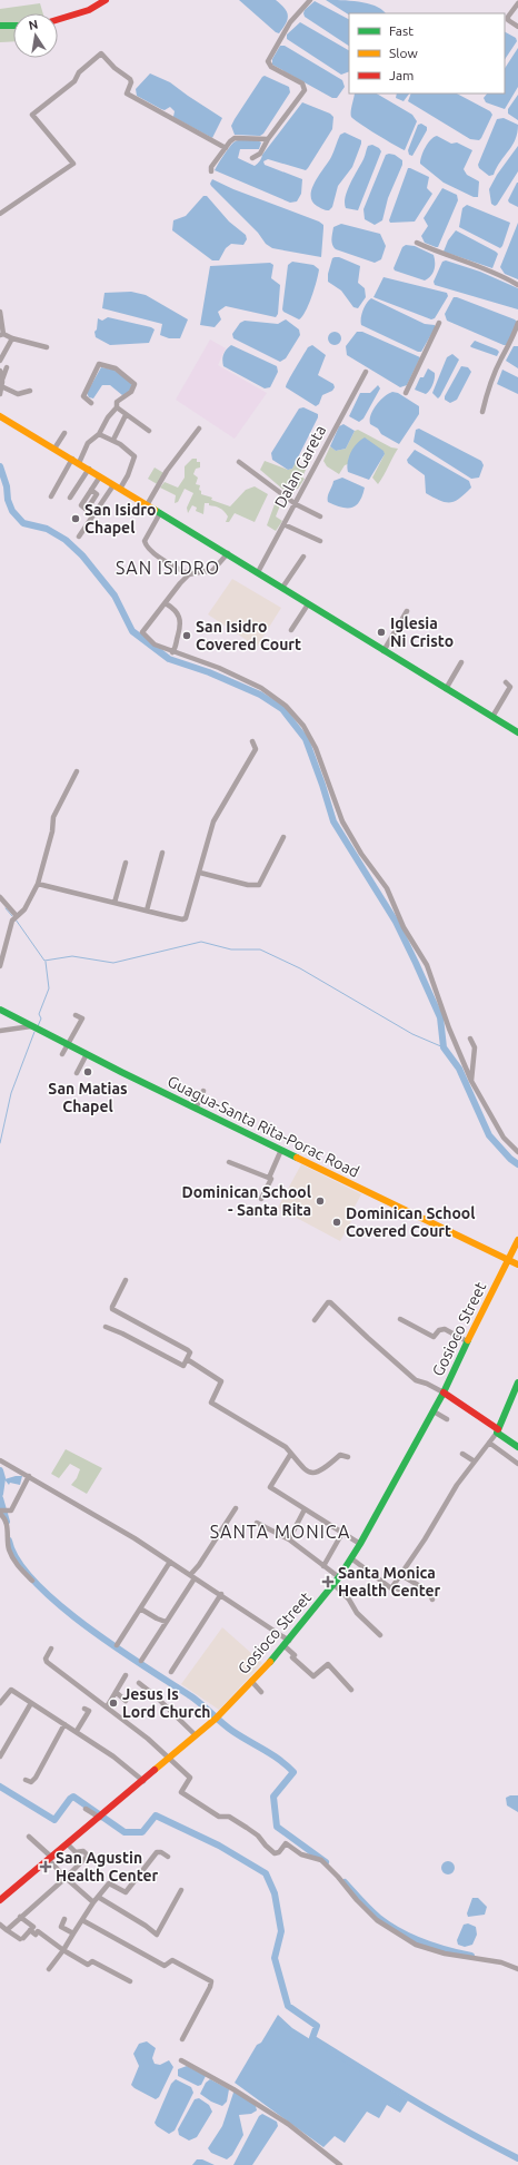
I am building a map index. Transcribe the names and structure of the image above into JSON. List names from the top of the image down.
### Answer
{
  "streets": {
    "street": ["Dalan Gareta", "Guagua-Santa Rita-Porac Road", "Gosioco Street"]
  },
  "crossings": [
    ["Guagua-Santa Rita-Porac Road", "Gosioco Street"]
  ],
  "districts": ["SAN ISIDRO", "SANTA MONICA"],
  "places": {
    "other": [
      "San Isidro Chapel",
      "Iglesia Ni Cristo",
      "San Isidro Covered Court",
      "San Matias Chapel",
      "Dominican School - Santa Rita",
      "Dominican School Covered Court",
      "Jesus Is Lord Church"
    ],
    "health": ["Santa Monica Health Center", "San Agustin Health Center"]
  },
  "legend": ["Fast", "Slow", "Jam"],
  "north": "top"
}
